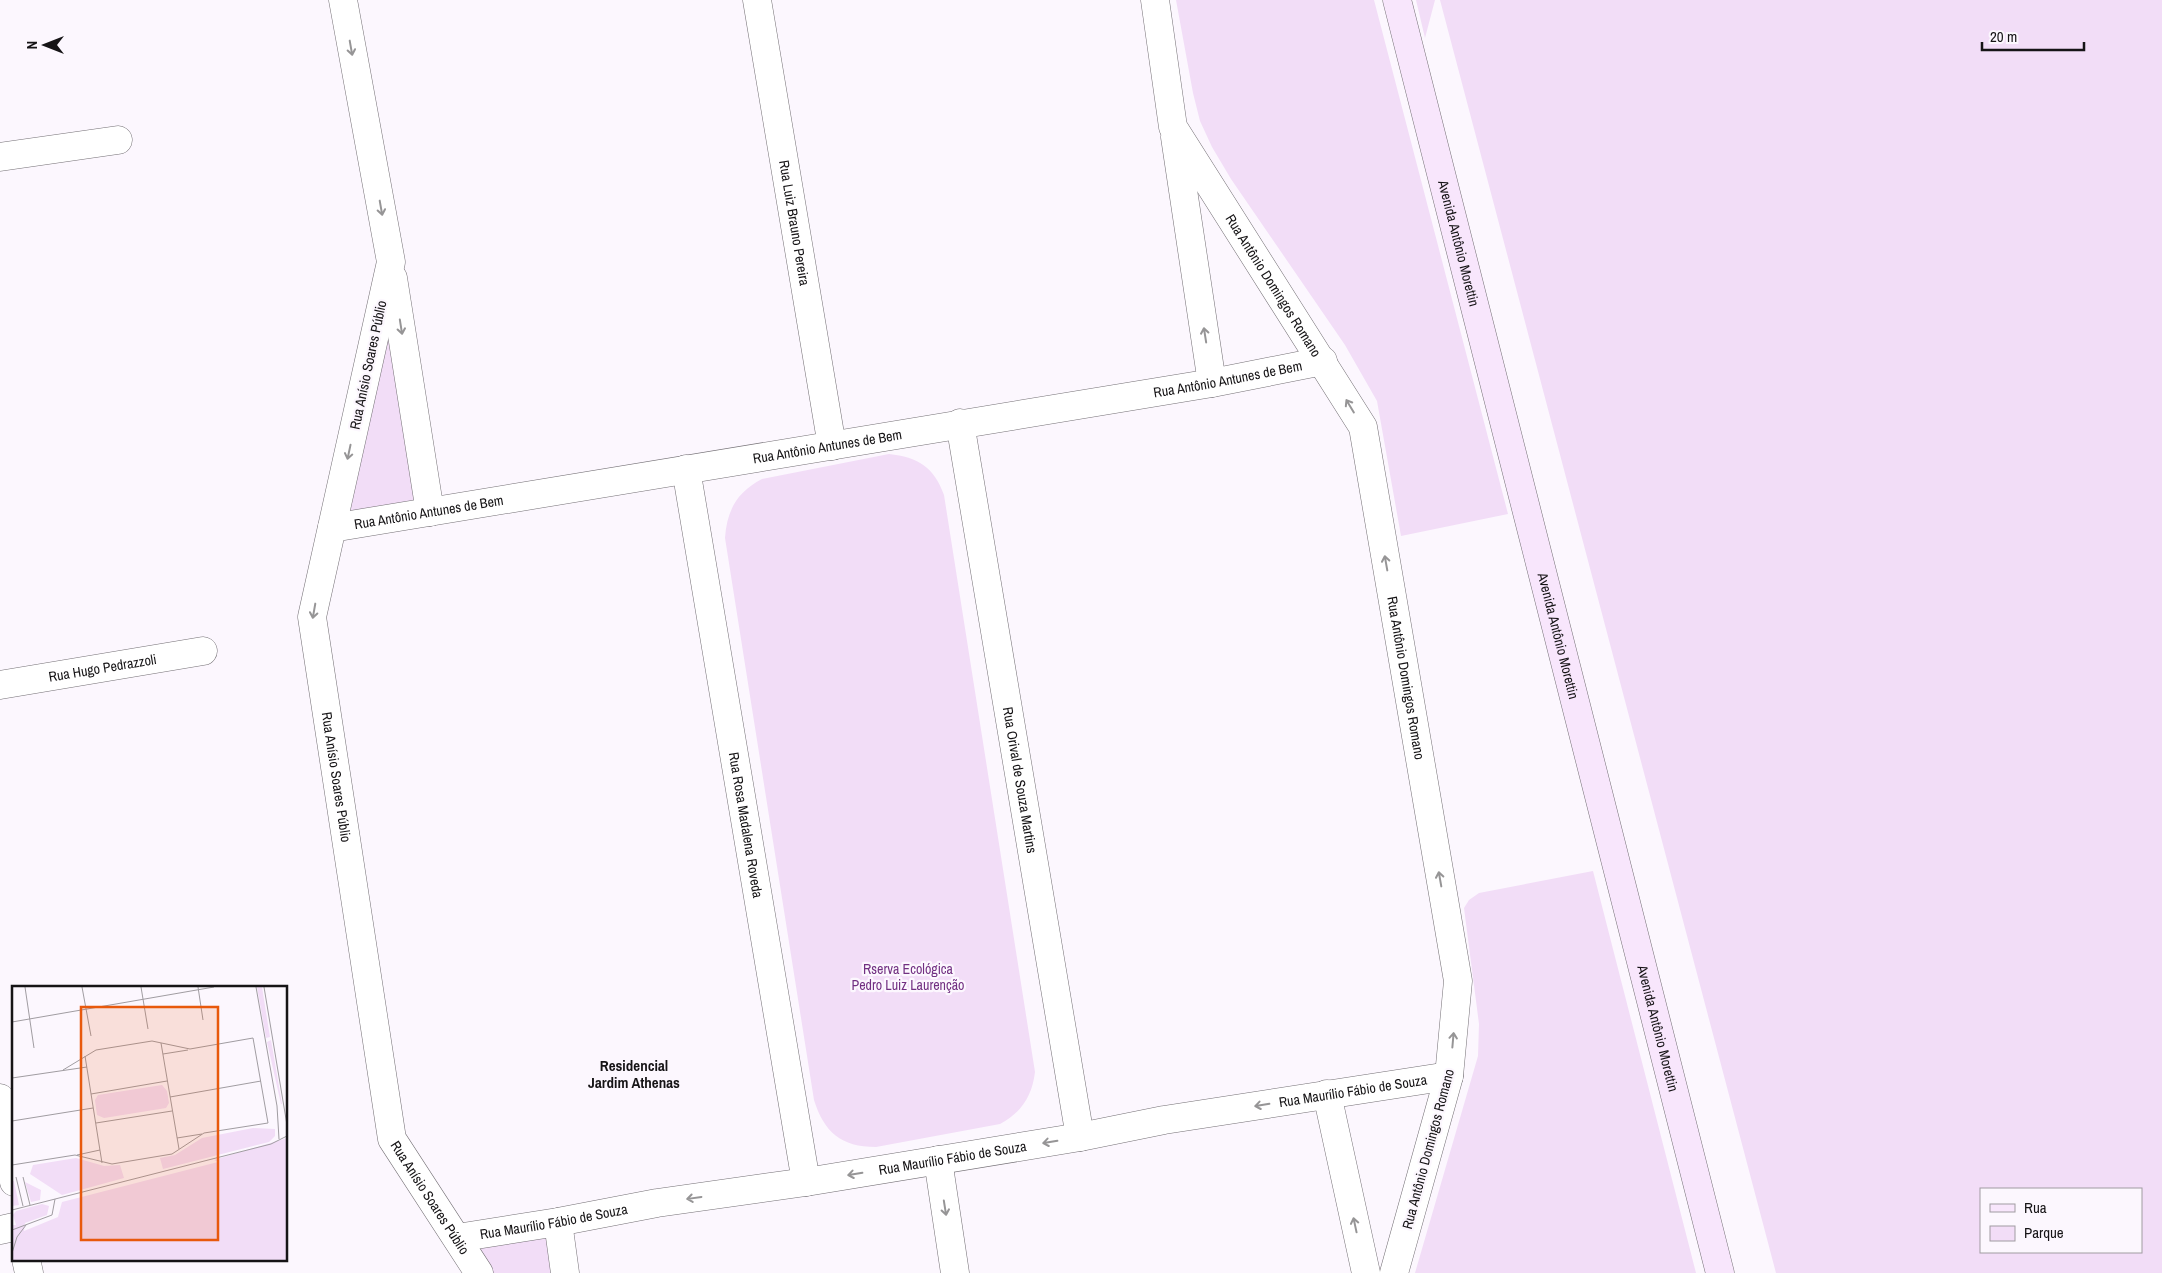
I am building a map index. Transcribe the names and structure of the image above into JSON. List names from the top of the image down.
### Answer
{
  "streets": {
    "main road": ["Avenida Antônio Morettin"],
    "street": [
      "Rua Luiz Brauno Pereira",
      "Rua Antônio Domingos Romano",
      "Rua Anísio Soares Públio",
      "Rua Antônio Antunes de Bem",
      "Rua Hugo Pedrazzoli",
      "Rua Orival de Souza Martins",
      "Rua Rosa Madalena Roveda",
      "Rua Maurílio Fábio de Souza"
    ]
  },
  "crossings": [
    ["Rua Luiz Brauno Pereira", "Rua Antônio Antunes de Bem"],
    ["Rua Antônio Domingos Romano", "Rua Antônio Antunes de Bem"],
    ["Rua Antônio Domingos Romano", "Rua Maurílio Fábio de Souza"],
    ["Rua Anísio Soares Públio", "Rua Antônio Antunes de Bem"],
    ["Rua Anísio Soares Públio", "Rua Maurílio Fábio de Souza"],
    ["Rua Antônio Antunes de Bem", "Rua Orival de Souza Martins"],
    ["Rua Antônio Antunes de Bem", "Rua Rosa Madalena Roveda"],
    ["Rua Orival de Souza Martins", "Rua Maurílio Fábio de Souza"],
    ["Rua Rosa Madalena Roveda", "Rua Maurílio Fábio de Souza"]
  ],
  "one_way": ["Rua Antônio Domingos Romano", "Rua Anísio Soares Públio", "Rua Maurílio Fábio de Souza"],
  "districts": ["Residencial Jardim Athenas"],
  "parks": ["Rserva Ecológica Pedro Luiz Laurenção"],
  "legend": ["Rua", "Parque"],
  "scale_bar": "20 m",
  "north": "left"
}
